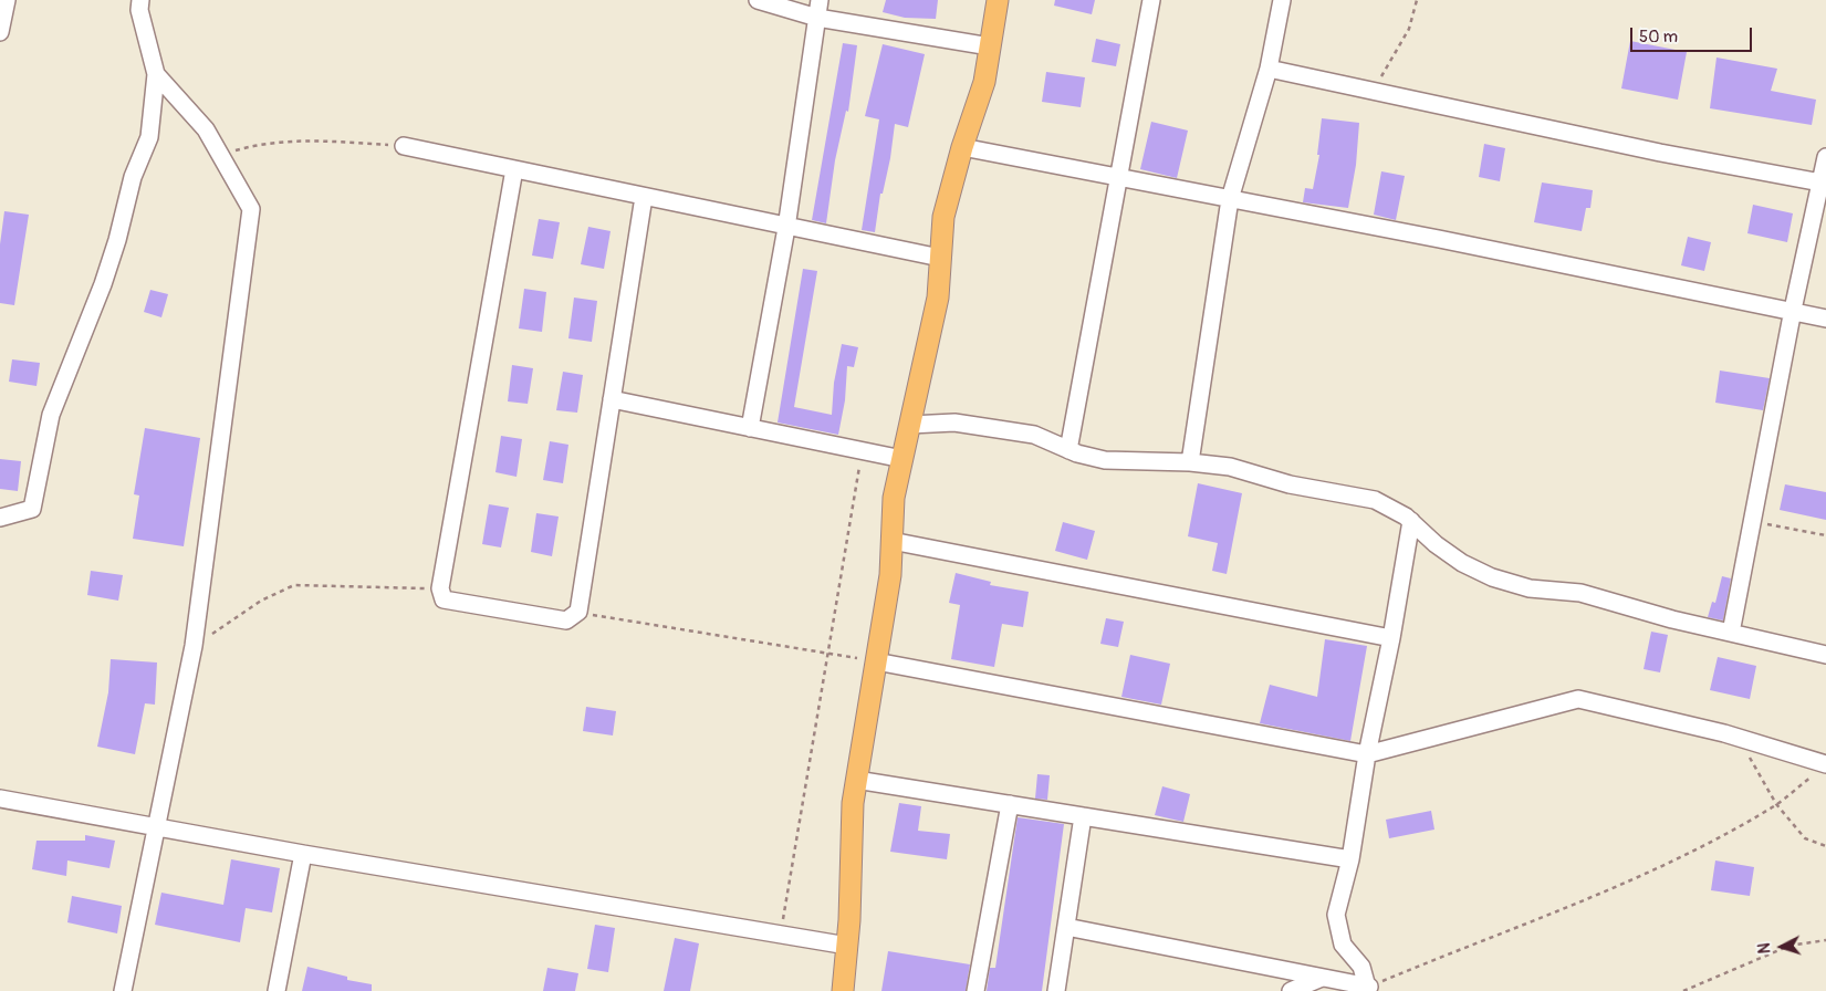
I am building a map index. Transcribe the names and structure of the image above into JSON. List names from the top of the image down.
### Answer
{
  "scale_bar": "50 m",
  "north": "left"
}
